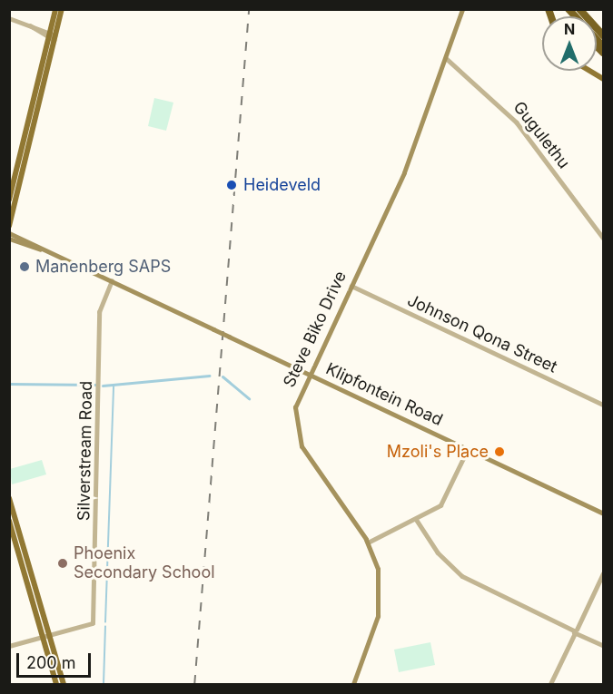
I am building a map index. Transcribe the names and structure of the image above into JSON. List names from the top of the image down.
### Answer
{
  "streets": {
    "main road": ["Steve Biko Drive", "Klipfontein Road"],
    "street": ["Gugulethu", "Johnson Qona Street", "Silverstream Road"]
  },
  "crossings": [
    ["Gugulethu", "Steve Biko Drive"],
    ["Steve Biko Drive", "Johnson Qona Street"],
    ["Steve Biko Drive", "Klipfontein Road"],
    ["Klipfontein Road", "Silverstream Road"]
  ],
  "places": [
    "Heideveld",
    "Manenberg SAPS",
    "Mzoli's Place",
    "Phoenix Secondary School"
  ],
  "scale_bar": "200 m",
  "north": "top"
}
